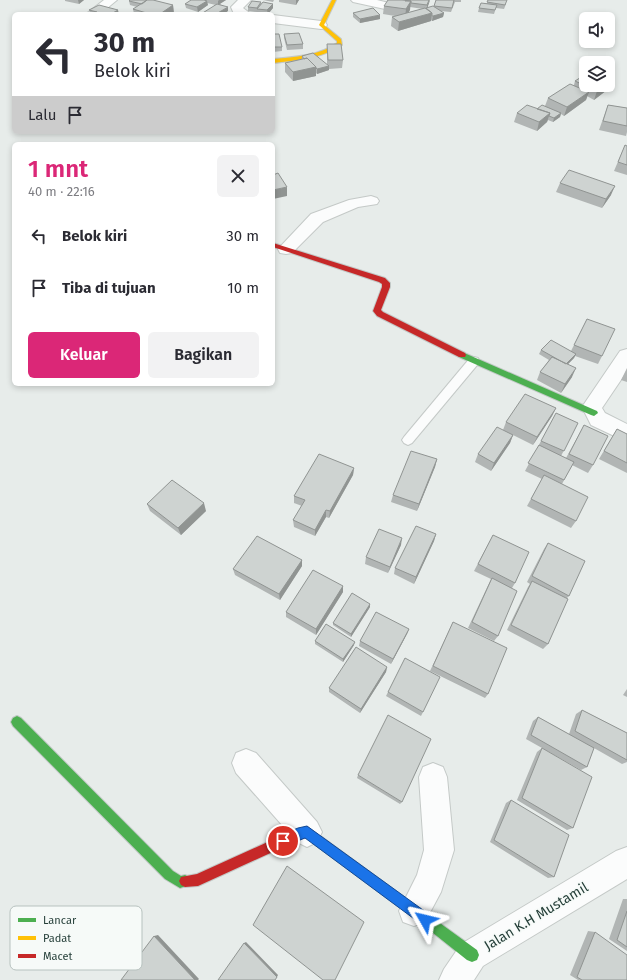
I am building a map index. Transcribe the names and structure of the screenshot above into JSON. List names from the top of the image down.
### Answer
{
  "streets": {
    "street": ["Jalan K.H Mustamil"]
  },
  "legend": ["Lancar", "Padat", "Macet"],
  "page": {
    "turn": ["30 m", "Belok kiri"],
    "then": "Lalu",
    "heading": ["1 mnt", "40 m · 22:16"],
    "list": [
      {
        "name": "Belok kiri",
        "value": "30 m"
      },
      {
        "name": "Tiba di tujuan",
        "value": "10 m"
      }
    ],
    "buttons": ["Keluar", "Bagikan"]
  }
}
